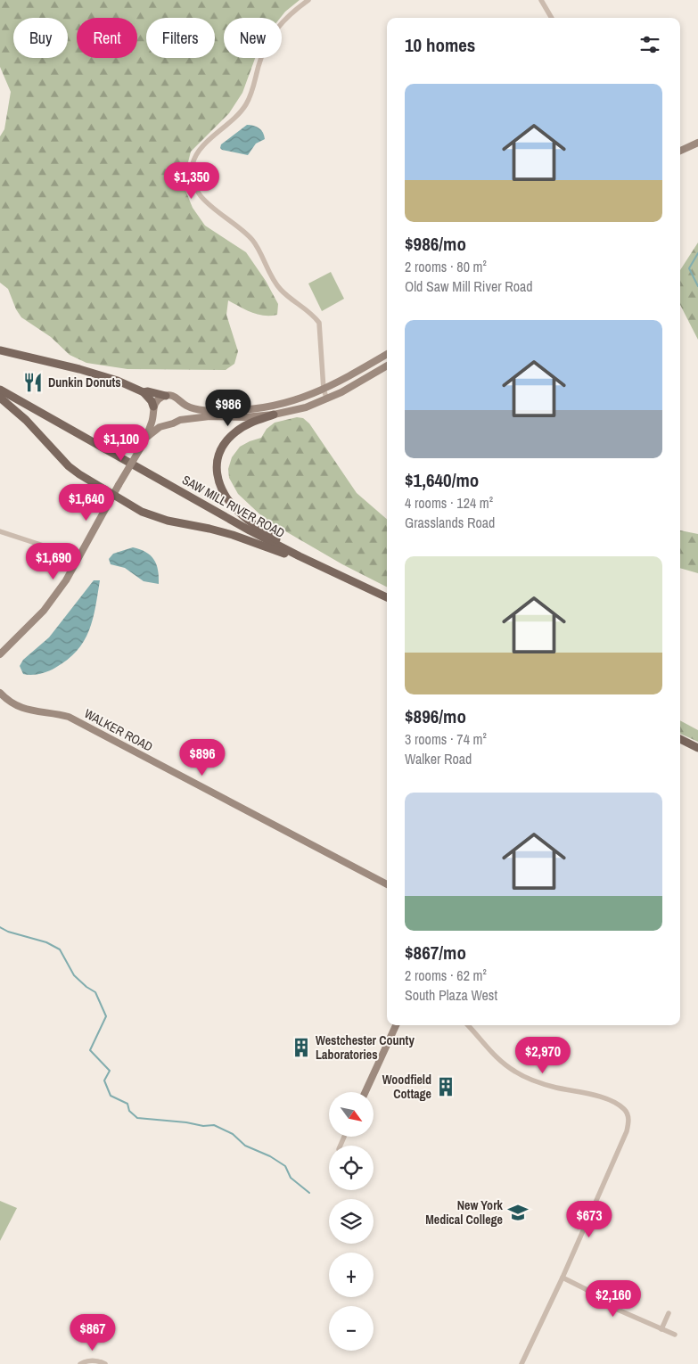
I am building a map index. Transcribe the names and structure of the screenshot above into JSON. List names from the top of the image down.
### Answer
{
  "streets": {
    "main road": ["SAW MILL RIVER ROAD"],
    "street": ["WALKER ROAD"]
  },
  "places": {
    "restaurant": ["Dunkin Donuts"],
    "building": ["Westchester County Laboratories", "Woodfield Cottage"],
    "school or university": ["New York Medical College"]
  },
  "north": "bottom right",
  "page": {
    "chip": [
      "Buy",
      "Rent",
      "Filters",
      "New"
    ],
    "heading": "10 homes",
    "list": [
      {
        "name": "$986/mo",
        "note": "2 rooms · 80 m² · Old Saw Mill River Road"
      },
      {
        "name": "$1,640/mo",
        "note": "4 rooms · 124 m² · Grasslands Road"
      },
      {
        "name": "$896/mo",
        "note": "3 rooms · 74 m² · Walker Road"
      },
      {
        "name": "$867/mo",
        "note": "2 rooms · 62 m² · South Plaza West"
      }
    ],
    "price": [
      "$1,350",
      "$986",
      "$1,100",
      "$1,640",
      "$1,690",
      "$896",
      "$2,970",
      "$673",
      "$2,160",
      "$867"
    ],
    "map_buttons": ["+", "−"]
  }
}
